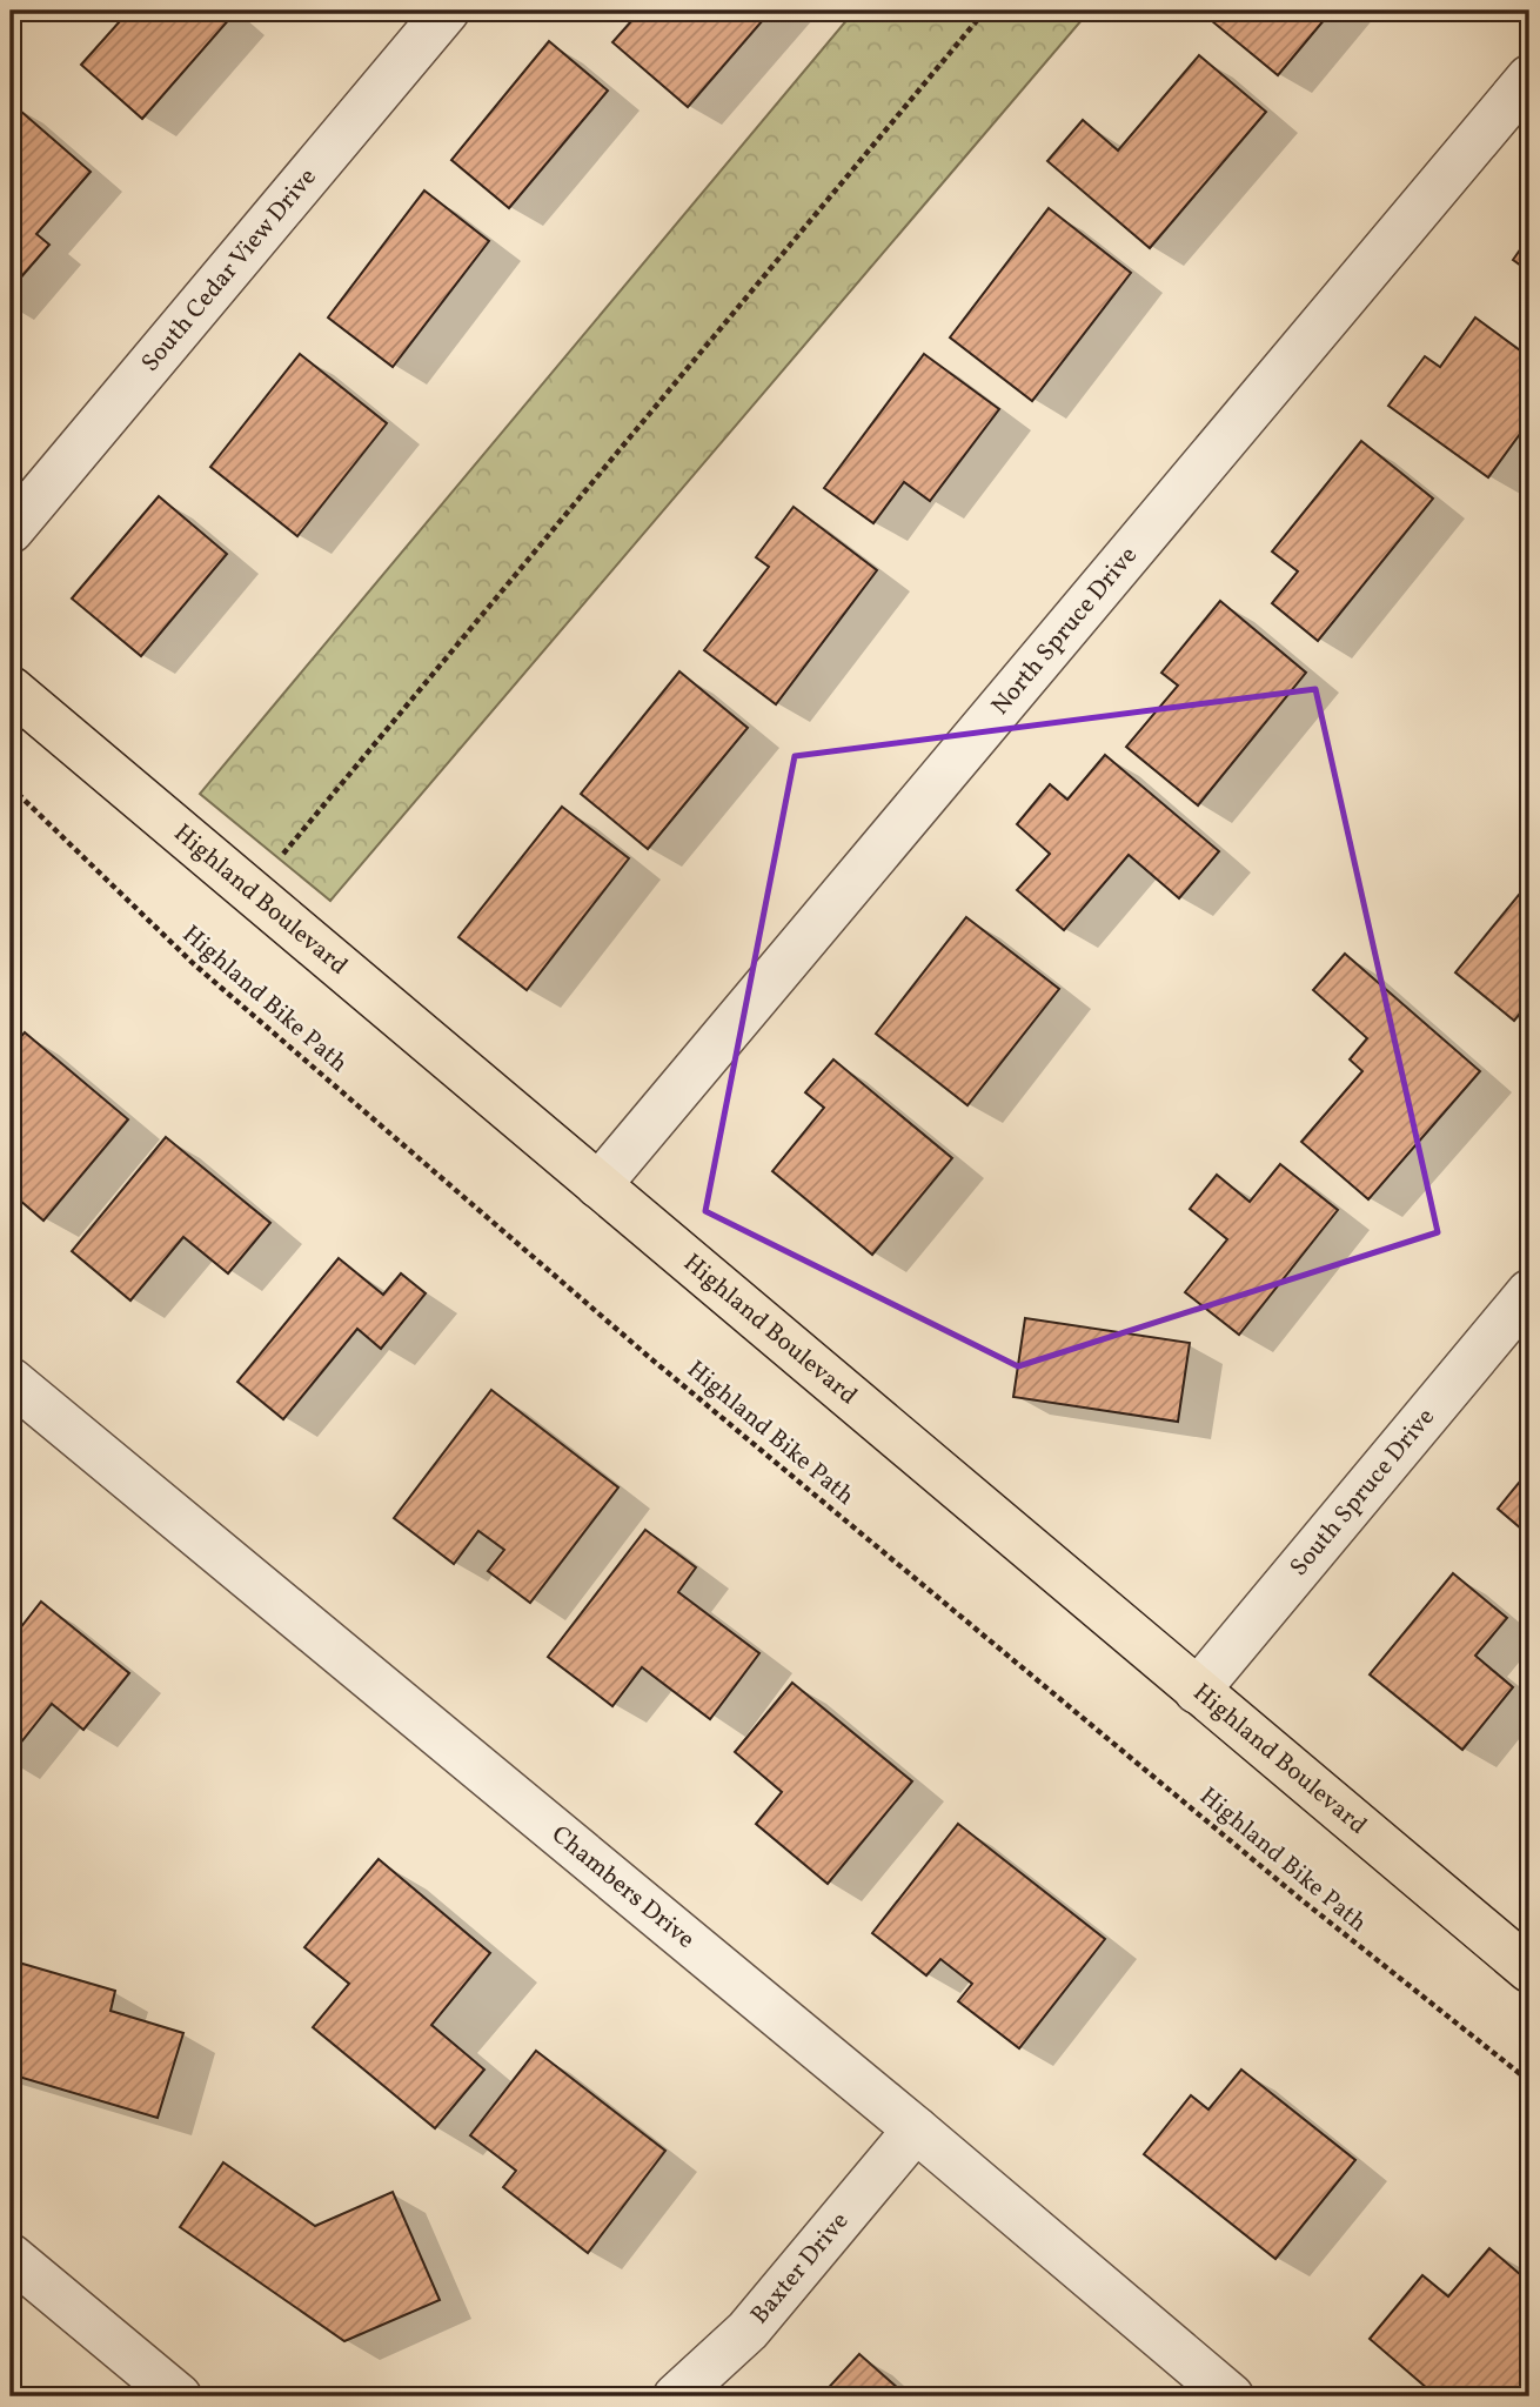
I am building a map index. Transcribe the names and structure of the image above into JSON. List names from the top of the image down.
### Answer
{
  "streets": {
    "main road": ["Highland Boulevard"],
    "street": [
      "South Cedar View Drive",
      "North Spruce Drive",
      "South Spruce Drive",
      "Chambers Drive",
      "Baxter Drive"
    ],
    "path": ["Highland Bike Path"]
  },
  "crossings": [
    ["North Spruce Drive", "Highland Boulevard"],
    ["Highland Boulevard", "South Spruce Drive"],
    ["Chambers Drive", "Baxter Drive"]
  ]
}
